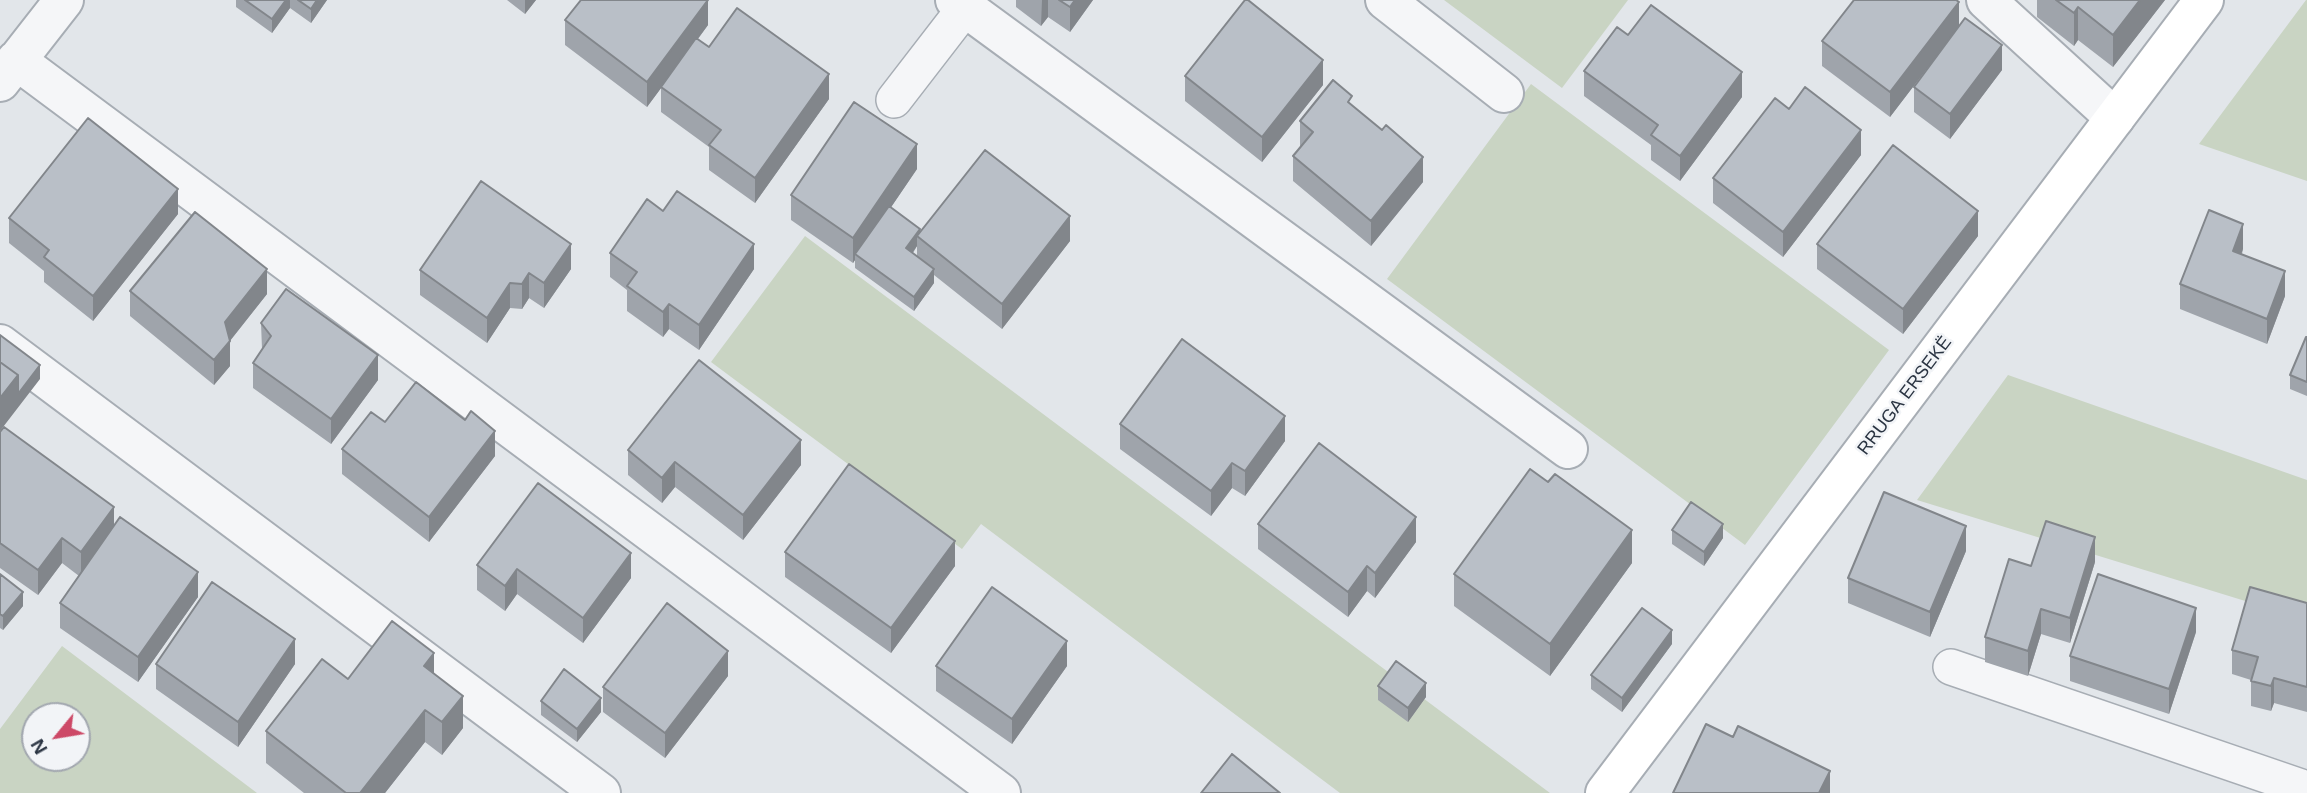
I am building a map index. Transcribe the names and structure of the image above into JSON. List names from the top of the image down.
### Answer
{
  "streets": {
    "street": ["RRUGA ERSEKË"]
  },
  "north": "bottom left"
}
